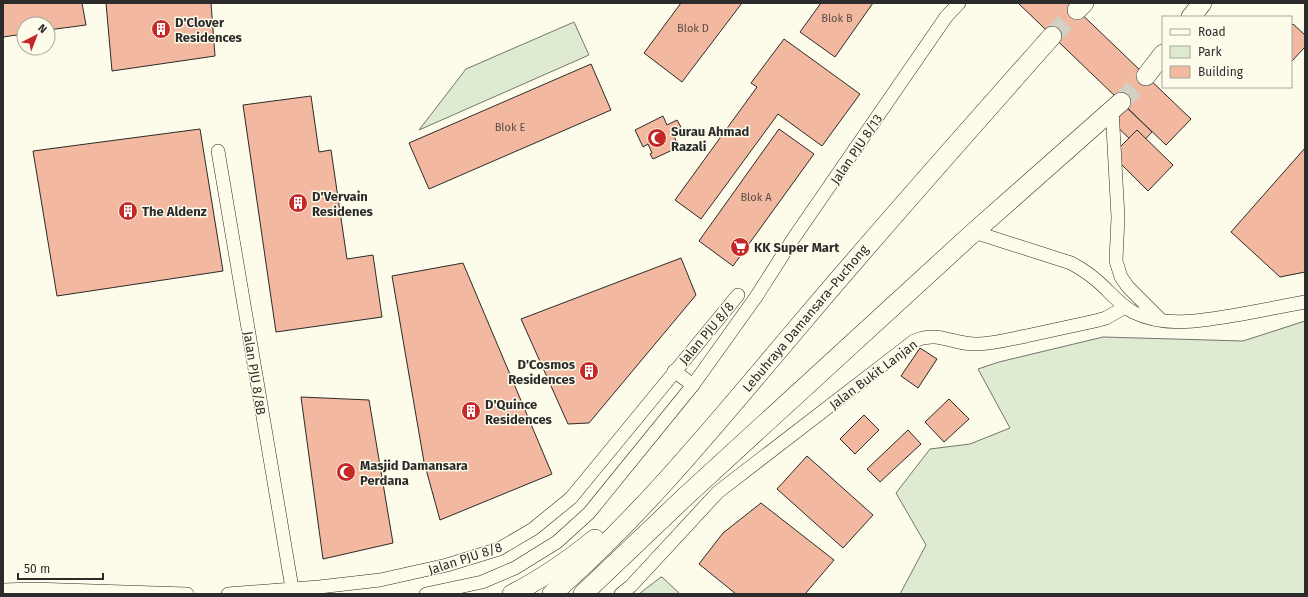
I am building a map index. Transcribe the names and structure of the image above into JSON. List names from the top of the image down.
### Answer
{
  "streets": {
    "highway": ["Lebuhraya Damansara–Puchong"],
    "street": [
      "Jalan PJU 8/13",
      "Jalan PJU 8/8",
      "Jalan PJU 8/8B",
      "Jalan Bukit Lanjan"
    ]
  },
  "crossings": [
    ["Jalan PJU 8/13", "Jalan PJU 8/8"],
    ["Jalan PJU 8/8", "Jalan PJU 8/8B"]
  ],
  "places": {
    "building": [
      "D'Clover Residences",
      "D'Vervain Residenes",
      "The Aldenz",
      "D'Cosmos Residences",
      "D'Quince Residences"
    ],
    "mosque": ["Surau Ahmad Razali", "Masjid Damansara Perdana"],
    "supermarket": ["KK Super Mart"]
  },
  "house_numbers": [
    "Blok B",
    "Blok D",
    "Blok E",
    "Blok A"
  ],
  "legend": ["Road", "Park", "Building"],
  "scale_bar": "50 m",
  "north": "top right"
}
